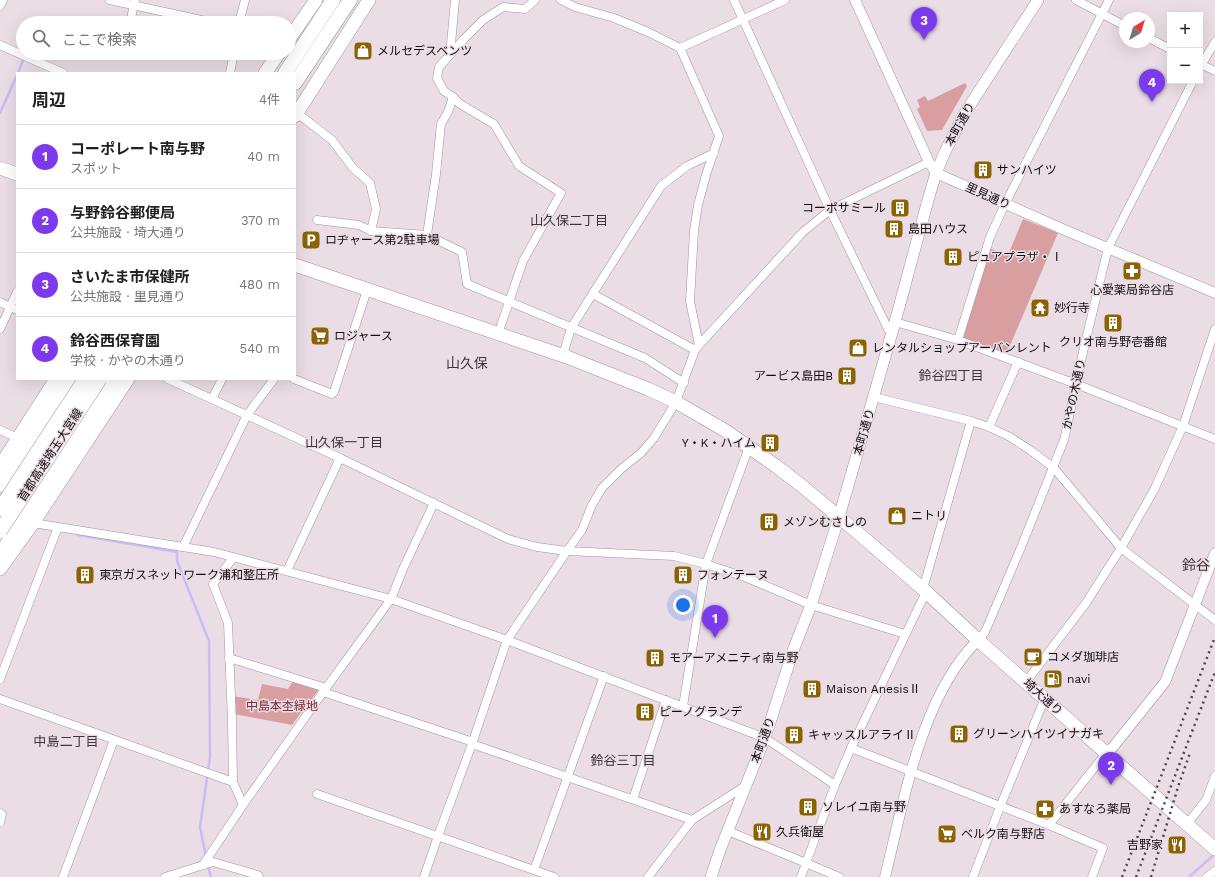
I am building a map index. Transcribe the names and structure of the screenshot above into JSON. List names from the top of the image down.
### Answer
{
  "streets": {
    "highway": ["首都高速埼玉大宮線", "埼大通り"],
    "main road": ["本町通り"],
    "street": ["里見通り", "かやの木通り"]
  },
  "crossings": [
    ["本町通り", "里見通り"],
    ["本町通り", "埼大通り"],
    ["里見通り", "かやの木通り"],
    ["かやの木通り", "埼大通り"]
  ],
  "districts": [
    "山久保二丁目",
    "山久保",
    "鈴谷四丁目",
    "山久保一丁目",
    "鈴谷",
    "中島二丁目",
    "鈴谷三丁目"
  ],
  "parks": ["中島本杢緑地"],
  "places": {
    "shop": ["メルセデスベンツ", "レンタルショップアーバンレント", "ニトリ"],
    "building": [
      "サンハイツ",
      "コーポサミール",
      "島田ハウス",
      "ピュアプラザ・Ⅰ",
      "クリオ南与野壱番館",
      "アービス島田B",
      "Y・K・ハイム",
      "メゾンむさしの",
      "東京ガスネットワーク浦和整圧所",
      "フォンテーヌ",
      "モアーアメニティ南与野",
      "Maison AnesisⅡ",
      "ピーノグランデ",
      "グリーンハイツイナガキ",
      "キャッスルアライⅡ",
      "ソレイユ南与野"
    ],
    "parking": ["ロヂャース第2駐車場"],
    "pharmacy": ["心愛薬局鈴谷店", "あすなろ薬局"],
    "temple": ["妙行寺"],
    "supermarket": ["ロジャース", "ベルク南与野店"],
    "cafe": ["コメダ珈琲店"],
    "fuel station": ["navi"],
    "restaurant": ["久兵衛屋", "吉野家"]
  },
  "north": "top right",
  "page": {
    "pins": [
      "3",
      "4",
      "1",
      "2"
    ],
    "map_buttons": ["+", "−"],
    "search": "ここで検索",
    "heading": ["周辺", "4件"],
    "list": [
      {
        "mark": "1",
        "name": "コーポレート南与野",
        "note": "スポット",
        "value": "40 m"
      },
      {
        "mark": "2",
        "name": "与野鈴谷郵便局",
        "note": "公共施設 · 埼大通り",
        "value": "370 m"
      },
      {
        "mark": "3",
        "name": "さいたま市保健所",
        "note": "公共施設 · 里見通り",
        "value": "480 m"
      },
      {
        "mark": "4",
        "name": "鈴谷西保育園",
        "note": "学校 · かやの木通り",
        "value": "540 m"
      }
    ]
  }
}
